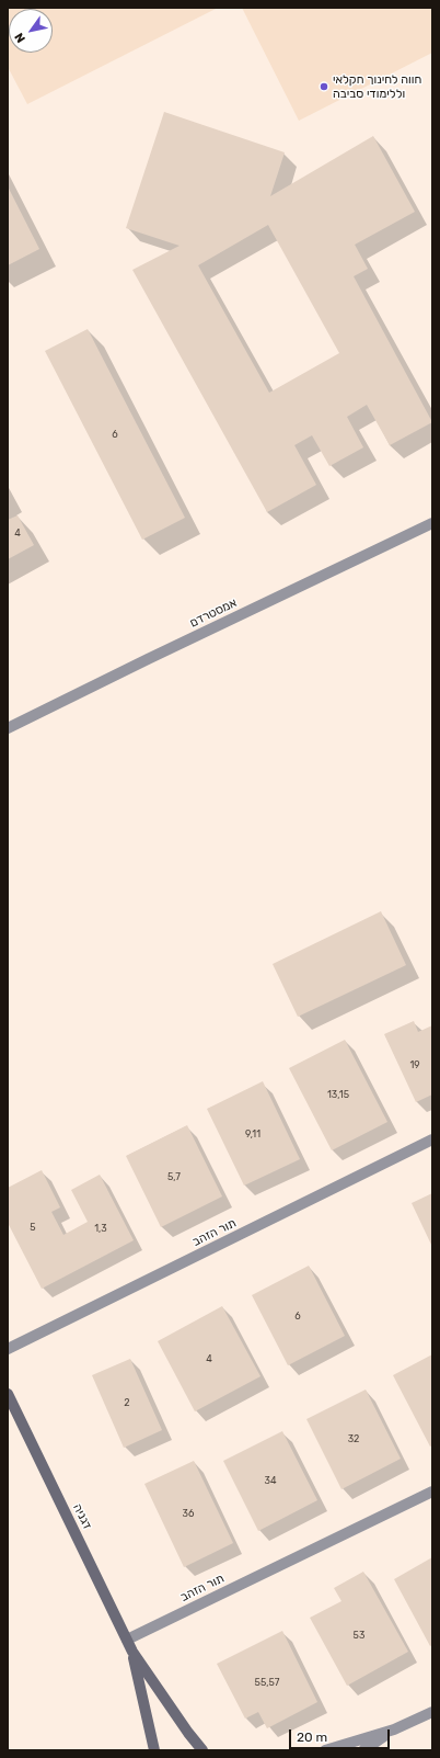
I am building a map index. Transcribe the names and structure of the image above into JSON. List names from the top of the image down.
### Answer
{
  "streets": {
    "street": ["אמסטרדם", "תור הזהב", "דגניה"]
  },
  "crossings": [
    ["תור הזהב", "דגניה"]
  ],
  "places": ["חווה לחינוך חקלאי וללימודי סביבה"],
  "house_numbers": [
    "6",
    "4",
    "19",
    "13,15",
    "9,11",
    "5,7",
    "5",
    "1,3",
    "6",
    "4",
    "2",
    "32",
    "34",
    "36",
    "53",
    "55,57"
  ],
  "scale_bar": "20 m",
  "north": "bottom left"
}
